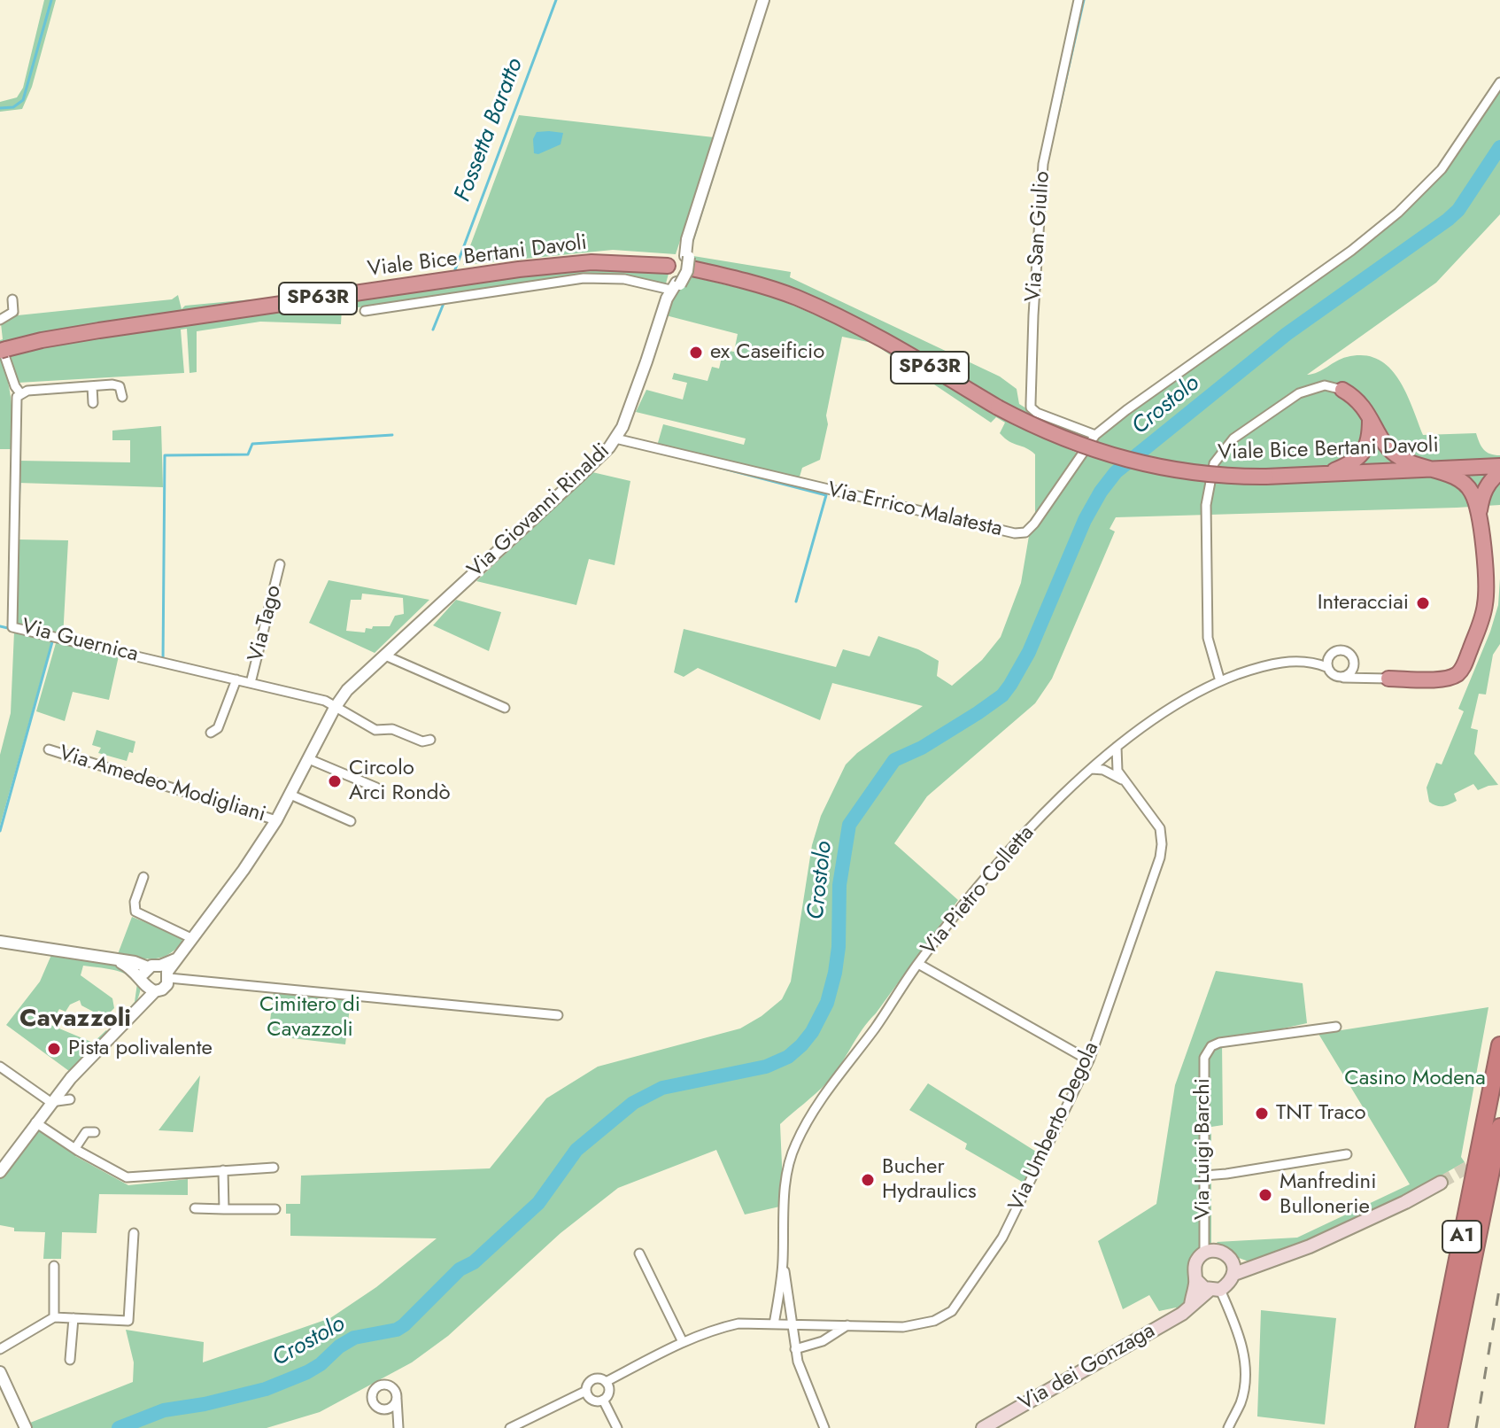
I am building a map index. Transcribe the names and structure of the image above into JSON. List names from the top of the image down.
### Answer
{
  "streets": {
    "highway": ["Viale Bice Bertani Davoli", "SP63R", "A1"],
    "main road": ["Via dei Gonzaga"],
    "street": [
      "Via San Giulio",
      "Via Errico Malatesta",
      "Via Giovanni Rinaldi",
      "Via Tago",
      "Via Guernica",
      "Via Amedeo Modigliani",
      "Via Pietro Colletta",
      "Via Umberto Degola",
      "Via Luigi Barchi"
    ]
  },
  "crossings": [
    ["Via San Giulio", "Via Errico Malatesta"],
    ["Viale Bice Bertani Davoli", "Via Giovanni Rinaldi"],
    ["Via Errico Malatesta", "Via Giovanni Rinaldi"],
    ["Via Giovanni Rinaldi", "Via Guernica"],
    ["Via Giovanni Rinaldi", "Via Amedeo Modigliani"],
    ["Via Tago", "Via Guernica"],
    ["Via Pietro Colletta", "Via Umberto Degola"],
    ["Via Luigi Barchi", "Via dei Gonzaga"]
  ],
  "districts": ["Cavazzoli"],
  "water": ["Fossetta Baratto", "Crostolo"],
  "parks": ["Cimitero di Cavazzoli", "Casino Modena"],
  "places": [
    "ex Caseificio",
    "Interacciai",
    "Circolo Arci Rondò",
    "Pista polivalente",
    "TNT Traco",
    "Bucher Hydraulics",
    "Manfredini Bullonerie"
  ]
}
